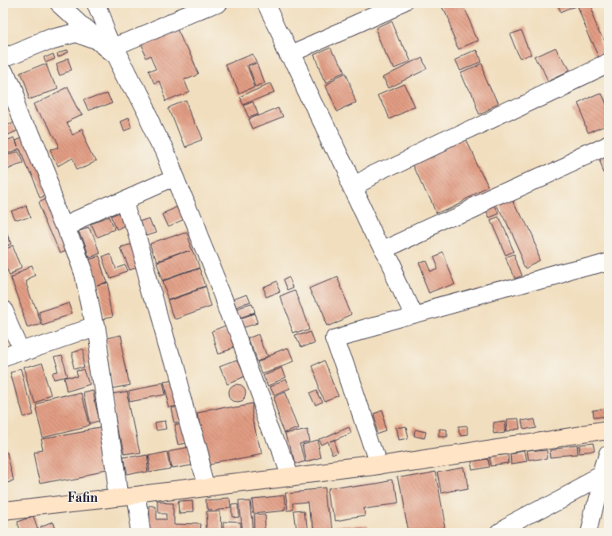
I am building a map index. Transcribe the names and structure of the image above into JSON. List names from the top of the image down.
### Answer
{
  "districts": ["Fafin"]
}
